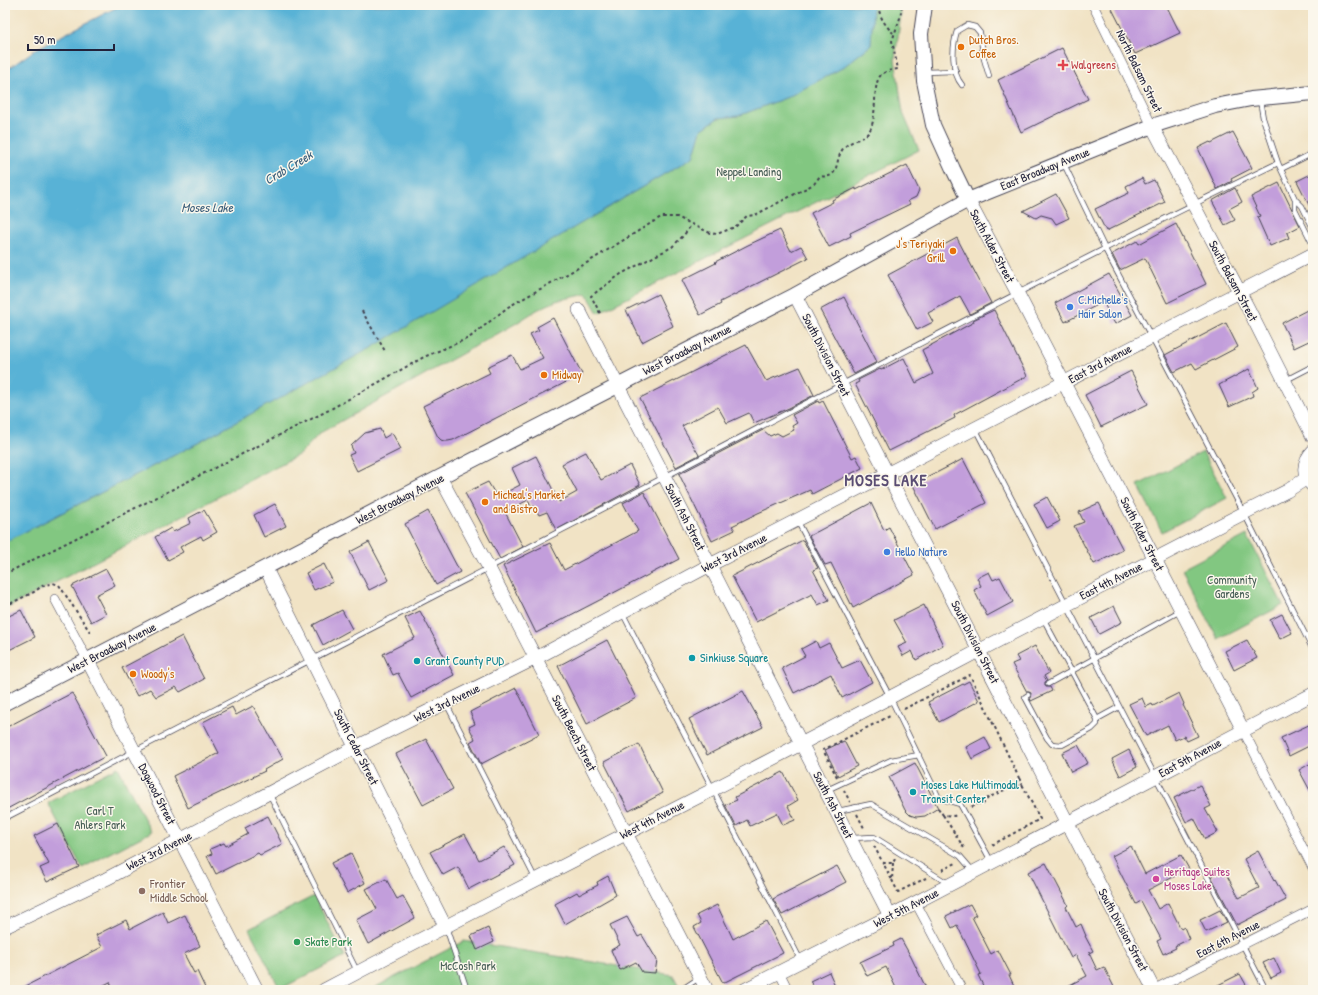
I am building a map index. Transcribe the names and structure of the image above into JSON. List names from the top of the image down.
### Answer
{
  "streets": {
    "main road": [
      "East Broadway Avenue",
      "South Alder Street",
      "South Balsam Street",
      "West Broadway Avenue",
      "South Division Street",
      "East 3rd Avenue",
      "South Ash Street",
      "West 3rd Avenue",
      "East 4th Avenue",
      "South Beech Street",
      "South Cedar Street",
      "East 5th Avenue",
      "Dogwood Street",
      "West 4th Avenue",
      "West 5th Avenue"
    ],
    "street": ["North Balsam Street", "East 6th Avenue"]
  },
  "crossings": [
    ["North Balsam Street", "East Broadway Avenue"],
    ["North Balsam Street", "South Balsam Street"],
    ["East Broadway Avenue", "South Alder Street"],
    ["East Broadway Avenue", "South Balsam Street"],
    ["East Broadway Avenue", "West Broadway Avenue"],
    ["East Broadway Avenue", "South Division Street"],
    ["South Alder Street", "East 3rd Avenue"],
    ["South Alder Street", "East 4th Avenue"],
    ["South Alder Street", "East 5th Avenue"],
    ["South Balsam Street", "East 3rd Avenue"],
    ["West Broadway Avenue", "South Division Street"],
    ["West Broadway Avenue", "South Ash Street"],
    ["West Broadway Avenue", "South Beech Street"],
    ["West Broadway Avenue", "South Cedar Street"],
    ["West Broadway Avenue", "Dogwood Street"],
    ["South Division Street", "East 3rd Avenue"],
    ["South Division Street", "West 3rd Avenue"],
    ["South Division Street", "East 4th Avenue"],
    ["South Division Street", "East 5th Avenue"],
    ["South Division Street", "West 4th Avenue"],
    ["South Division Street", "West 5th Avenue"],
    ["South Division Street", "East 6th Avenue"],
    ["East 3rd Avenue", "West 3rd Avenue"],
    ["South Ash Street", "West 3rd Avenue"],
    ["South Ash Street", "West 4th Avenue"],
    ["South Ash Street", "West 5th Avenue"],
    ["West 3rd Avenue", "South Beech Street"],
    ["West 3rd Avenue", "South Cedar Street"],
    ["West 3rd Avenue", "Dogwood Street"],
    ["East 4th Avenue", "West 4th Avenue"],
    ["South Beech Street", "West 4th Avenue"],
    ["South Cedar Street", "West 4th Avenue"],
    ["East 5th Avenue", "West 5th Avenue"]
  ],
  "districts": ["MOSES LAKE"],
  "water": ["Crab Creek", "Moses Lake"],
  "parks": [
    "Neppel Landing",
    "Community Gardens",
    "Carl T Ahlers Park",
    "McCosh Park"
  ],
  "places": {
    "other": [
      "Dutch Bros. Coffee",
      "J's Teriyaki Grill",
      "C.Michelle's Hair Salon",
      "Midway",
      "Micheal's Market and Bistro",
      "Hello Nature",
      "Sinkiuse Square",
      "Grant County PUD",
      "Woody's",
      "Moses Lake Multimodal Transit Center",
      "Heritage Suites Moses Lake",
      "Frontier Middle School",
      "Skate Park"
    ],
    "health": ["Walgreens"]
  },
  "scale_bar": "50 m"
}
